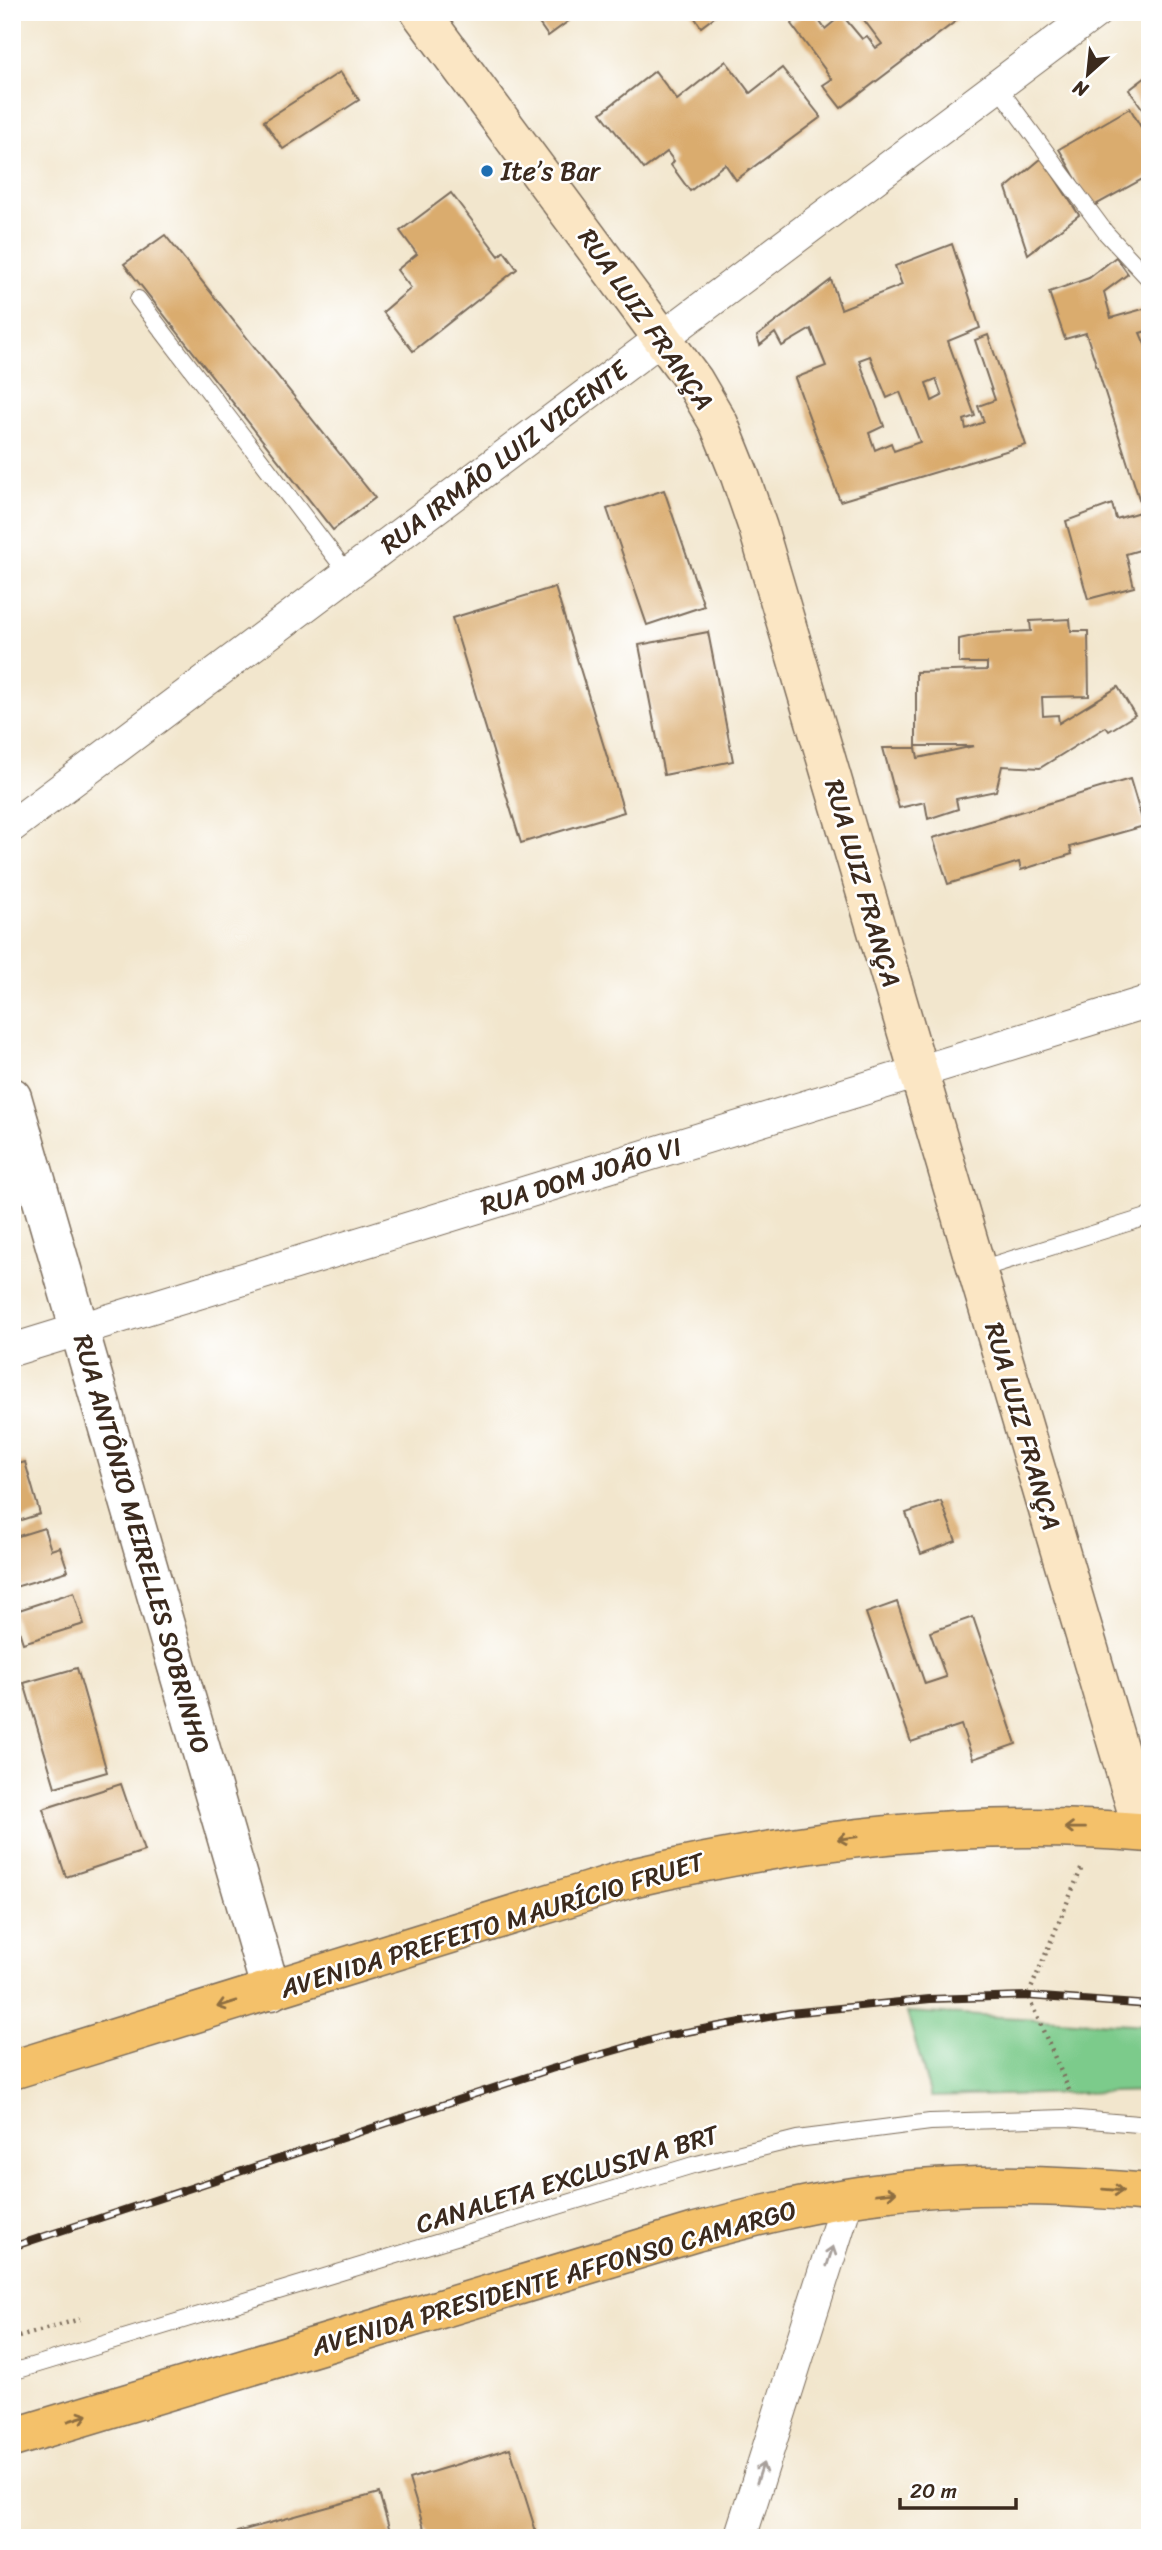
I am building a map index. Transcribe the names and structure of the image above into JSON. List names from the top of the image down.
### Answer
{
  "streets": {
    "main road": ["RUA LUIZ FRANÇA", "AVENIDA PREFEITO MAURÍCIO FRUET", "AVENIDA PRESIDENTE AFFONSO CAMARGO"],
    "street": ["RUA IRMÃO LUIZ VICENTE", "RUA DOM JOÃO VI", "RUA ANTÔNIO MEIRELLES SOBRINHO"],
    "lane": ["CANALETA EXCLUSIVA BRT"]
  },
  "crossings": [
    ["RUA LUIZ FRANÇA", "RUA IRMÃO LUIZ VICENTE"],
    ["RUA LUIZ FRANÇA", "RUA DOM JOÃO VI"],
    ["RUA LUIZ FRANÇA", "AVENIDA PREFEITO MAURÍCIO FRUET"],
    ["RUA DOM JOÃO VI", "RUA ANTÔNIO MEIRELLES SOBRINHO"],
    ["RUA ANTÔNIO MEIRELLES SOBRINHO", "AVENIDA PREFEITO MAURÍCIO FRUET"]
  ],
  "one_way": ["AVENIDA PREFEITO MAURÍCIO FRUET", "AVENIDA PRESIDENTE AFFONSO CAMARGO"],
  "places": ["Ite’s Bar"],
  "scale_bar": "20 m",
  "north": "bottom left"
}
